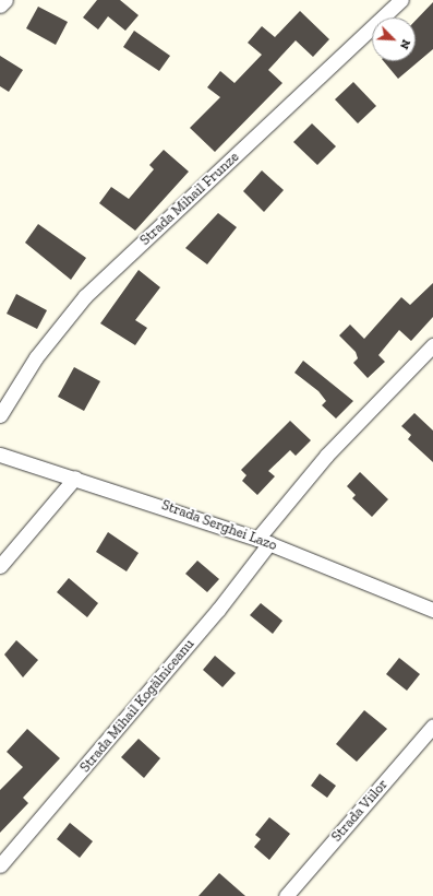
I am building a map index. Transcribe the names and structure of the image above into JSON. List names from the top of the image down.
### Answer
{
  "streets": {
    "street": [
      "Strada Mihail Frunze",
      "Strada Serghei Lazo",
      "Strada Mihail Kogălniceanu",
      "Strada Viilor"
    ]
  },
  "crossings": [
    ["Strada Serghei Lazo", "Strada Mihail Kogălniceanu"]
  ],
  "north": "bottom right"
}
